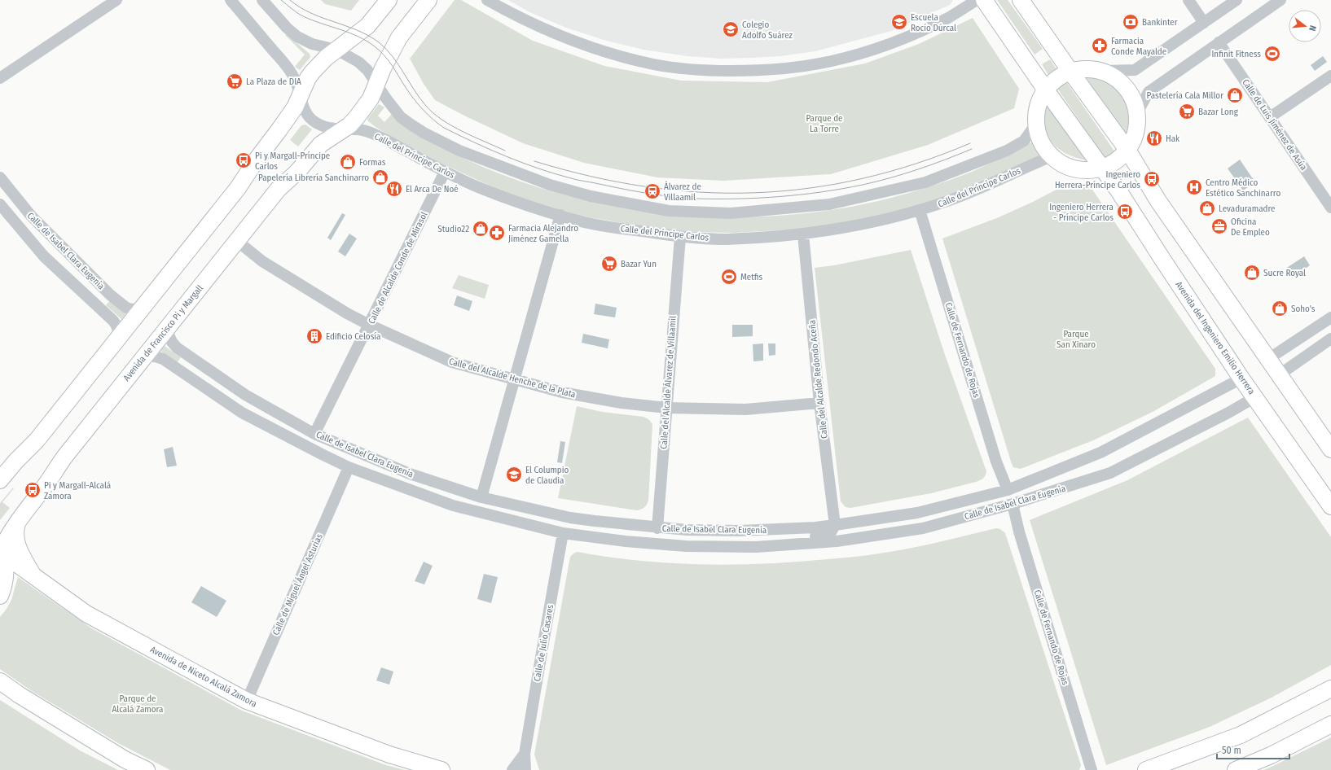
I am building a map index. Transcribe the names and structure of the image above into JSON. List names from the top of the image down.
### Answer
{
  "streets": {
    "street": [
      "Calle de Luis Jiménez de Asúa",
      "Calle del Príncipe Carlos",
      "Calle de Isabel Clara Eugenia",
      "Calle de Alcalde Conde de Mirasol",
      "Avenida de Francisco Pi y Margall",
      "Avenida del Ingeniero Emilio Herrera",
      "Calle de Fernando de Rojas",
      "Calle del Alcalde Henche de la Plata",
      "Calle del Alcalde Redondo Aceña",
      "Calle del Alcalde Álvarez de Villaamil",
      "Calle de Miguel Ángel Asturias",
      "Calle de Julio Casares",
      "Avenida de Niceto Alcalá Zamora"
    ]
  },
  "crossings": [
    ["Calle del Príncipe Carlos", "Calle de Alcalde Conde de Mirasol"],
    ["Calle del Príncipe Carlos", "Avenida de Francisco Pi y Margall"],
    ["Calle del Príncipe Carlos", "Calle de Fernando de Rojas"],
    ["Calle del Príncipe Carlos", "Calle del Alcalde Redondo Aceña"],
    ["Calle del Príncipe Carlos", "Calle del Alcalde Álvarez de Villaamil"],
    ["Calle de Isabel Clara Eugenia", "Calle de Alcalde Conde de Mirasol"],
    ["Calle de Isabel Clara Eugenia", "Avenida de Francisco Pi y Margall"],
    ["Calle de Isabel Clara Eugenia", "Avenida del Ingeniero Emilio Herrera"],
    ["Calle de Isabel Clara Eugenia", "Calle de Fernando de Rojas"],
    ["Calle de Isabel Clara Eugenia", "Calle del Alcalde Redondo Aceña"],
    ["Calle de Isabel Clara Eugenia", "Calle del Alcalde Álvarez de Villaamil"],
    ["Calle de Isabel Clara Eugenia", "Calle de Miguel Ángel Asturias"],
    ["Calle de Isabel Clara Eugenia", "Calle de Julio Casares"],
    ["Calle de Alcalde Conde de Mirasol", "Calle del Alcalde Henche de la Plata"],
    ["Avenida de Francisco Pi y Margall", "Calle del Alcalde Henche de la Plata"],
    ["Avenida de Francisco Pi y Margall", "Avenida de Niceto Alcalá Zamora"],
    ["Calle del Alcalde Henche de la Plata", "Calle del Alcalde Redondo Aceña"],
    ["Calle del Alcalde Henche de la Plata", "Calle del Alcalde Álvarez de Villaamil"],
    ["Calle de Miguel Ángel Asturias", "Avenida de Niceto Alcalá Zamora"]
  ],
  "parks": ["Parque de La Torre", "Parque San Xinaro", "Parque de Alcalá Zamora"],
  "places": {
    "school or university": ["Escuela Rocío Dúrcal", "Colegio Adolfo Suárez", "El Columpio de Claudia"],
    "bank": ["Bankinter"],
    "pharmacy": ["Farmacia Conde Mayalde", "Farmacia Alejandro Jiménez Gamella"],
    "sports": ["Infinit Fitness", "Metfis"],
    "supermarket": ["La Plaza de DIA", "Bazar Long", "Bazar Yun"],
    "shop": [
      "Pastelería Cala Millor",
      "Formas",
      "Papelería Librería Sanchinarro",
      "Levaduramadre",
      "Studio22",
      "Sucre Royal",
      "Soho's"
    ],
    "restaurant": ["Hak", "El Arca De Noé"],
    "bus stop": [
      "Pi y Margall-Príncipe Carlos",
      "Ingeniero Herrera-Príncipe Carlos",
      "Ingeniero Herrera - Príncipe Carlos",
      "Pi y Margall-Alcalá Zamora"
    ],
    "hospital": ["Centro Médico Estético Sanchinarro"],
    "station": ["Álvarez de Villaamil"],
    "office": ["Oficina De Empleo"],
    "building": ["Edificio Celosía"]
  },
  "scale_bar": "50 m",
  "north": "right"
}
